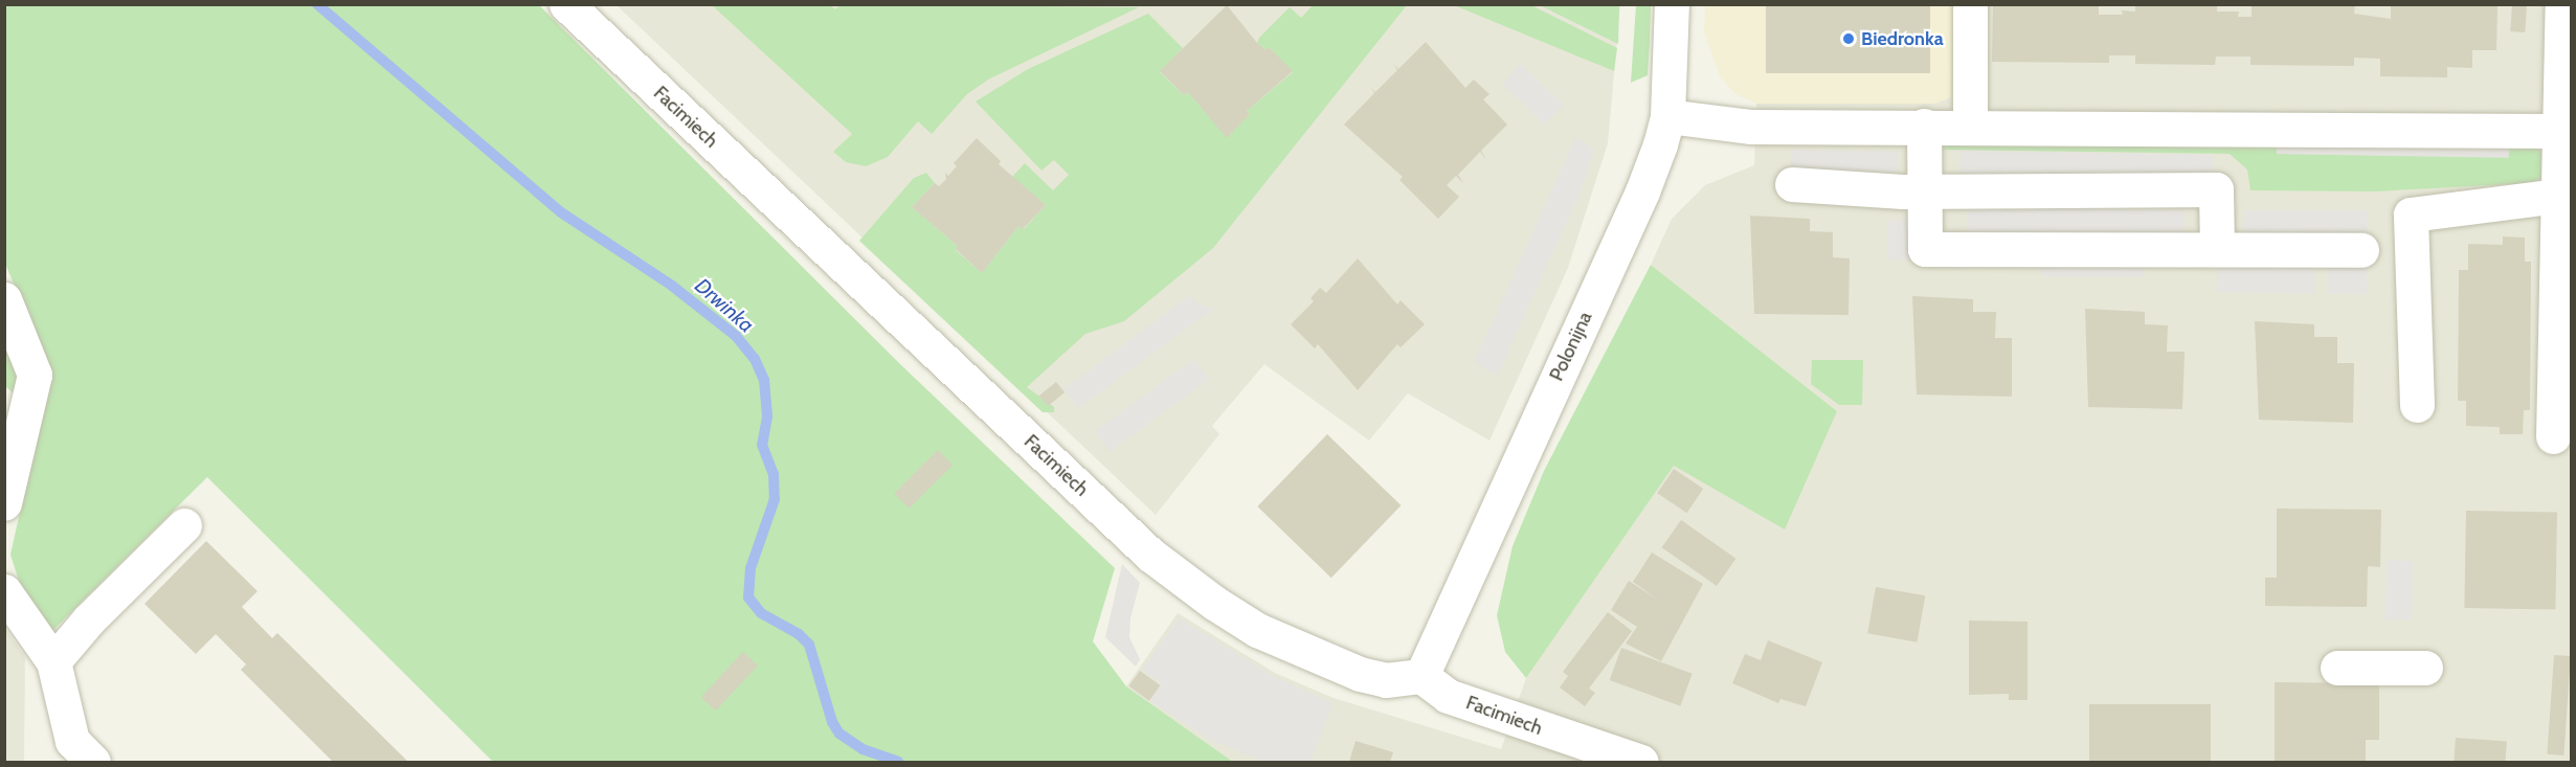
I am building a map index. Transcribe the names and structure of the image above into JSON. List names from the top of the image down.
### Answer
{
  "streets": {
    "street": ["Facimiech", "Polonijna"]
  },
  "crossings": [
    ["Facimiech", "Polonijna"]
  ],
  "water": ["Drwinka"],
  "places": ["Biedronka"]
}
